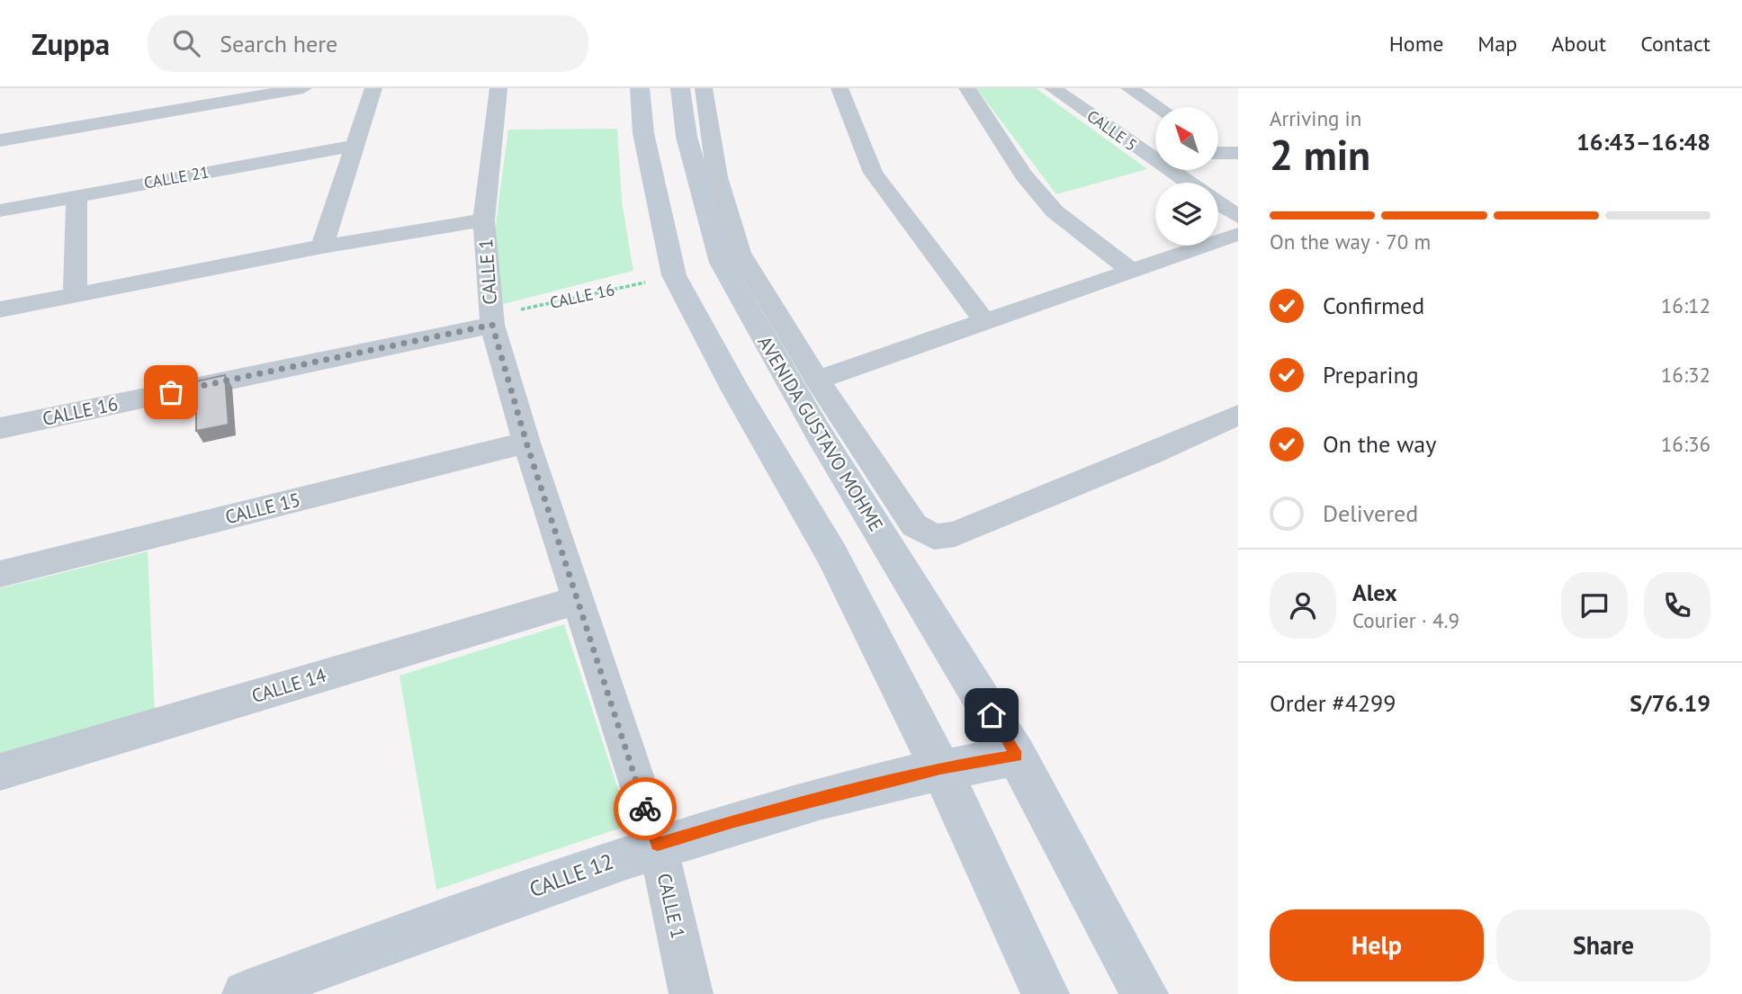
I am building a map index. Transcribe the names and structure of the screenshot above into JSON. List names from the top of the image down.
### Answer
{
  "streets": {
    "street": [
      "CALLE 5",
      "CALLE 21",
      "CALLE 1",
      "CALLE 16",
      "AVENIDA GUSTAVO MOHME",
      "CALLE 15",
      "CALLE 14",
      "CALLE 12"
    ]
  },
  "crossings": [
    ["CALLE 1", "CALLE 16"],
    ["CALLE 1", "CALLE 15"],
    ["CALLE 1", "CALLE 14"],
    ["CALLE 1", "CALLE 12"]
  ],
  "north": "top left",
  "page": {
    "header": "Zuppa",
    "search": "Search here",
    "nav": [
      "Home",
      "Map",
      "About",
      "Contact"
    ],
    "heading": ["2 min", "Arriving in", "16:43–16:48"],
    "panel": [
      "Alex",
      "Courier · 4.9",
      "Order #4299",
      "S/76.19"
    ],
    "bar": "On the way · 70 m",
    "list": [
      ["Confirmed", "16:12"],
      ["Preparing", "16:32"],
      ["On the way", "16:36"],
      "Delivered"
    ],
    "buttons": ["Help", "Share"]
  }
}
